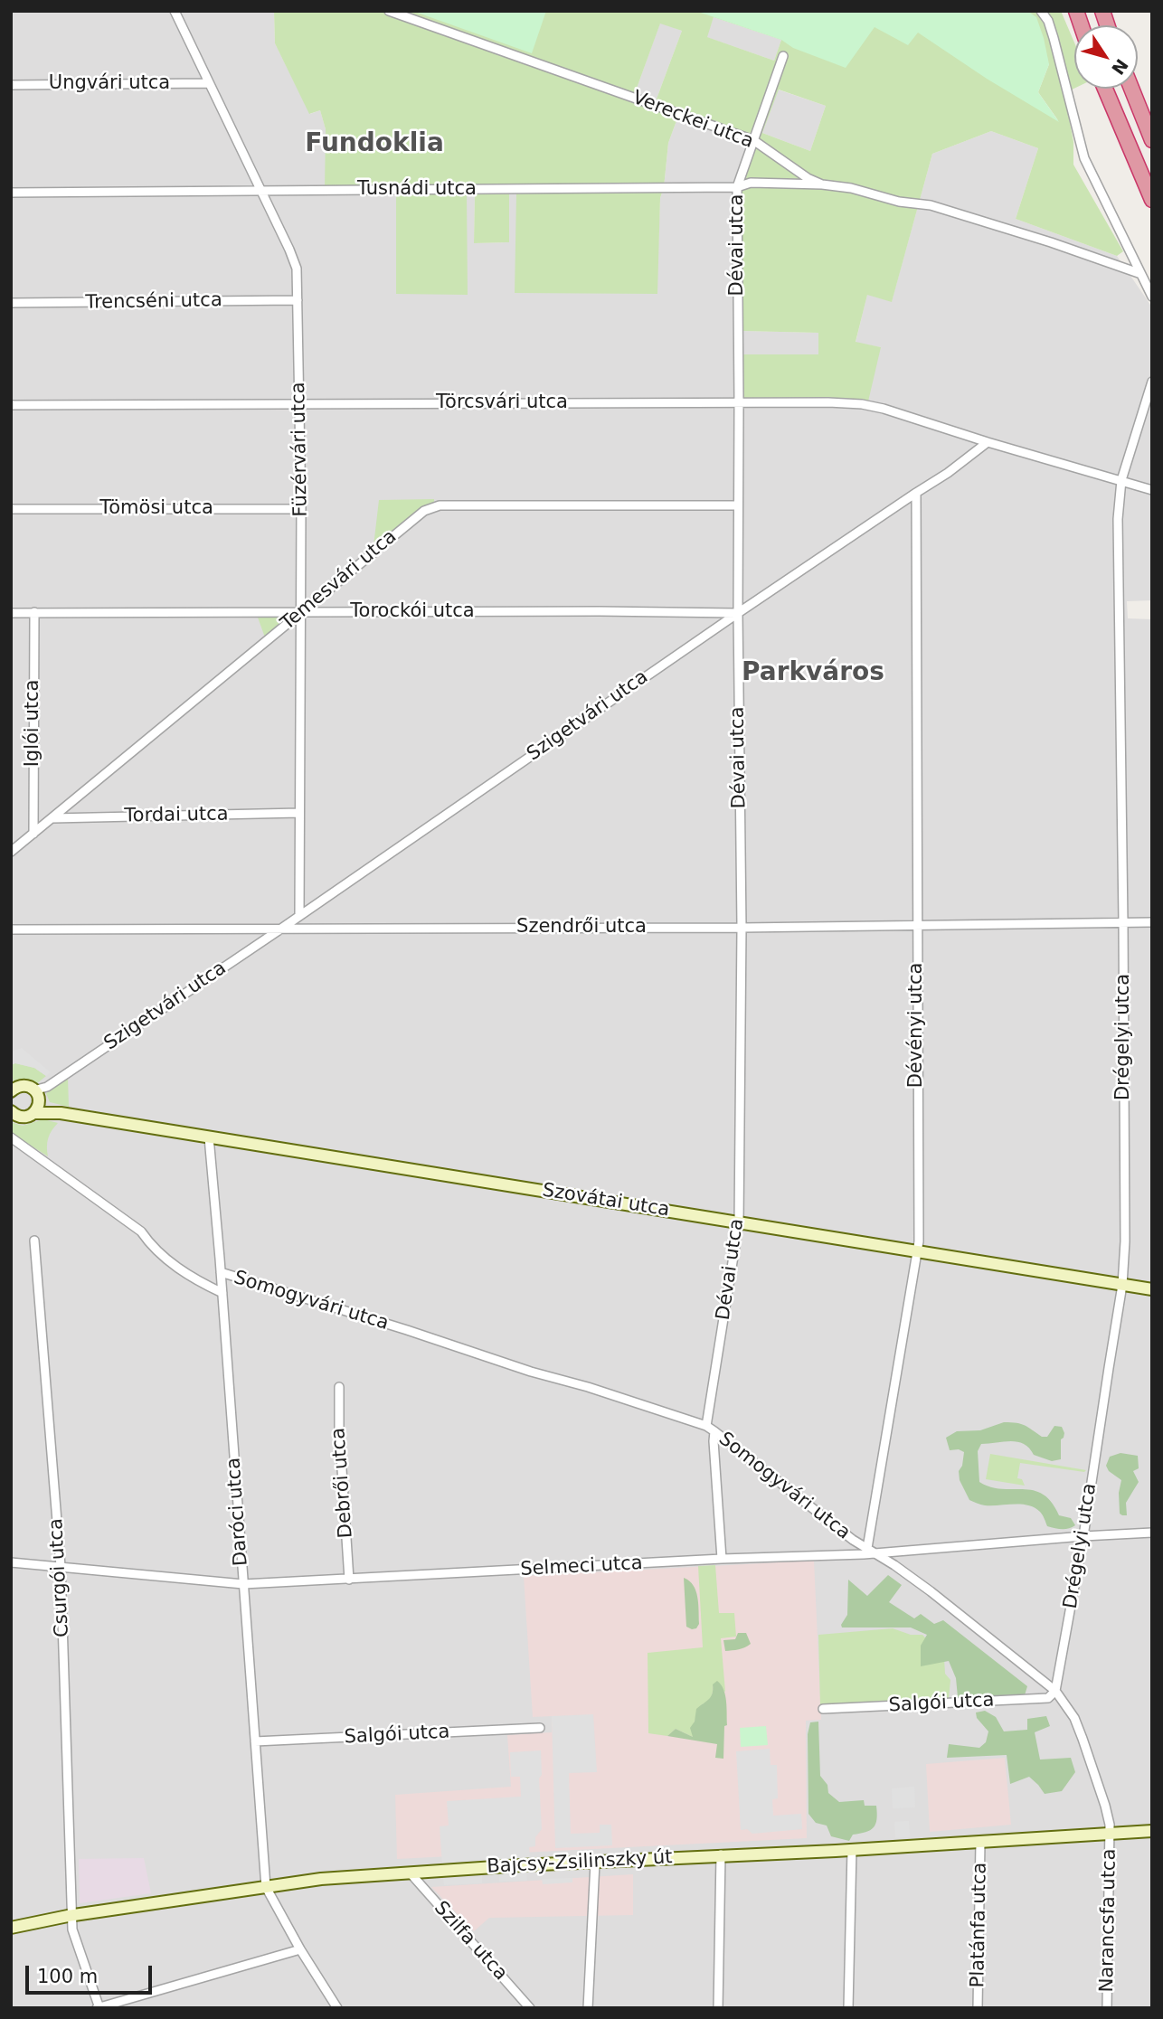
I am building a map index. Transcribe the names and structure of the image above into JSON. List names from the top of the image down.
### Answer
{
  "streets": {
    "street": [
      "Ungvári utca",
      "Vereckei utca",
      "Tusnádi utca",
      "Dévai utca",
      "Trencséni utca",
      "Törcsvári utca",
      "Füzérvári utca",
      "Tömösi utca",
      "Temesvári utca",
      "Torockói utca",
      "Szigetvári utca",
      "Iglói utca",
      "Tordai utca",
      "Szendrői utca",
      "Dévényi utca",
      "Drégelyi utca",
      "Szovátai utca",
      "Somogyvári utca",
      "Debrői utca",
      "Daróci utca",
      "Selmeci utca",
      "Csurgói utca",
      "Salgói utca",
      "Bajcsy-Zsilinszky út",
      "Narancsfa utca",
      "Platánfa utca",
      "Szilfa utca"
    ]
  },
  "crossings": [
    ["Ungvári utca", "Füzérvári utca"],
    ["Vereckei utca", "Tusnádi utca"],
    ["Vereckei utca", "Dévai utca"],
    ["Tusnádi utca", "Dévai utca"],
    ["Tusnádi utca", "Füzérvári utca"],
    ["Dévai utca", "Törcsvári utca"],
    ["Dévai utca", "Temesvári utca"],
    ["Dévai utca", "Torockói utca"],
    ["Dévai utca", "Szigetvári utca"],
    ["Dévai utca", "Szendrői utca"],
    ["Dévai utca", "Szovátai utca"],
    ["Dévai utca", "Somogyvári utca"],
    ["Trencséni utca", "Füzérvári utca"],
    ["Törcsvári utca", "Füzérvári utca"],
    ["Törcsvári utca", "Szigetvári utca"],
    ["Füzérvári utca", "Tömösi utca"],
    ["Füzérvári utca", "Temesvári utca"],
    ["Füzérvári utca", "Torockói utca"],
    ["Füzérvári utca", "Szigetvári utca"],
    ["Füzérvári utca", "Tordai utca"],
    ["Temesvári utca", "Torockói utca"],
    ["Temesvári utca", "Iglói utca"],
    ["Temesvári utca", "Tordai utca"],
    ["Torockói utca", "Szigetvári utca"],
    ["Torockói utca", "Iglói utca"],
    ["Szigetvári utca", "Szendrői utca"],
    ["Szigetvári utca", "Dévényi utca"],
    ["Szendrői utca", "Dévényi utca"],
    ["Szendrői utca", "Drégelyi utca"],
    ["Dévényi utca", "Szovátai utca"],
    ["Dévényi utca", "Somogyvári utca"],
    ["Dévényi utca", "Selmeci utca"],
    ["Drégelyi utca", "Szovátai utca"],
    ["Drégelyi utca", "Somogyvári utca"],
    ["Drégelyi utca", "Selmeci utca"],
    ["Drégelyi utca", "Salgói utca"],
    ["Szovátai utca", "Daróci utca"],
    ["Somogyvári utca", "Daróci utca"],
    ["Somogyvári utca", "Selmeci utca"],
    ["Somogyvári utca", "Salgói utca"],
    ["Somogyvári utca", "Bajcsy-Zsilinszky út"],
    ["Somogyvári utca", "Narancsfa utca"],
    ["Debrői utca", "Selmeci utca"],
    ["Daróci utca", "Selmeci utca"],
    ["Daróci utca", "Salgói utca"],
    ["Daróci utca", "Bajcsy-Zsilinszky út"],
    ["Selmeci utca", "Csurgói utca"],
    ["Csurgói utca", "Bajcsy-Zsilinszky út"],
    ["Bajcsy-Zsilinszky út", "Narancsfa utca"],
    ["Bajcsy-Zsilinszky út", "Platánfa utca"],
    ["Bajcsy-Zsilinszky út", "Szilfa utca"]
  ],
  "districts": ["Fundoklia", "Parkváros"],
  "scale_bar": "100 m",
  "north": "bottom right"
}
